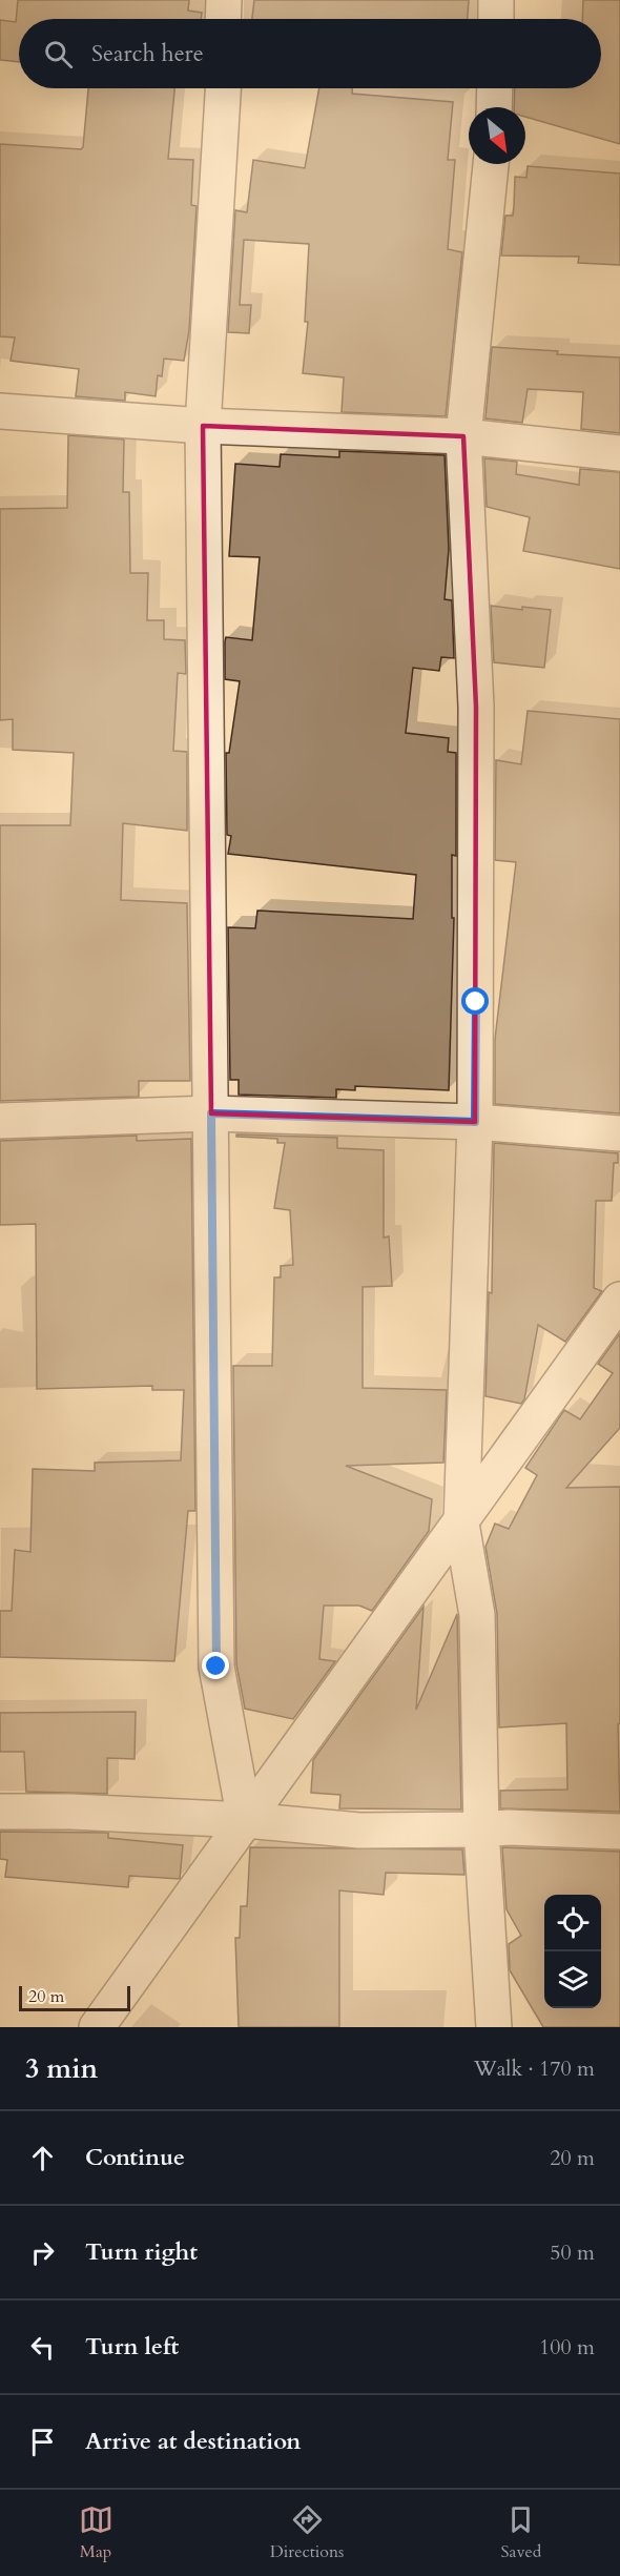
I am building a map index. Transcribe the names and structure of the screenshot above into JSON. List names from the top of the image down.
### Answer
{
  "scale_bar": "20 m",
  "north": "bottom right",
  "page": {
    "search": "Search here",
    "scale": "20 m",
    "heading": ["3 min", "Walk · 170 m"],
    "list": [
      ["Continue", "20 m"],
      ["Turn right", "50 m"],
      ["Turn left", "100 m"],
      "Arrive at destination"
    ],
    "nav": ["Map", "Directions", "Saved"]
  }
}
